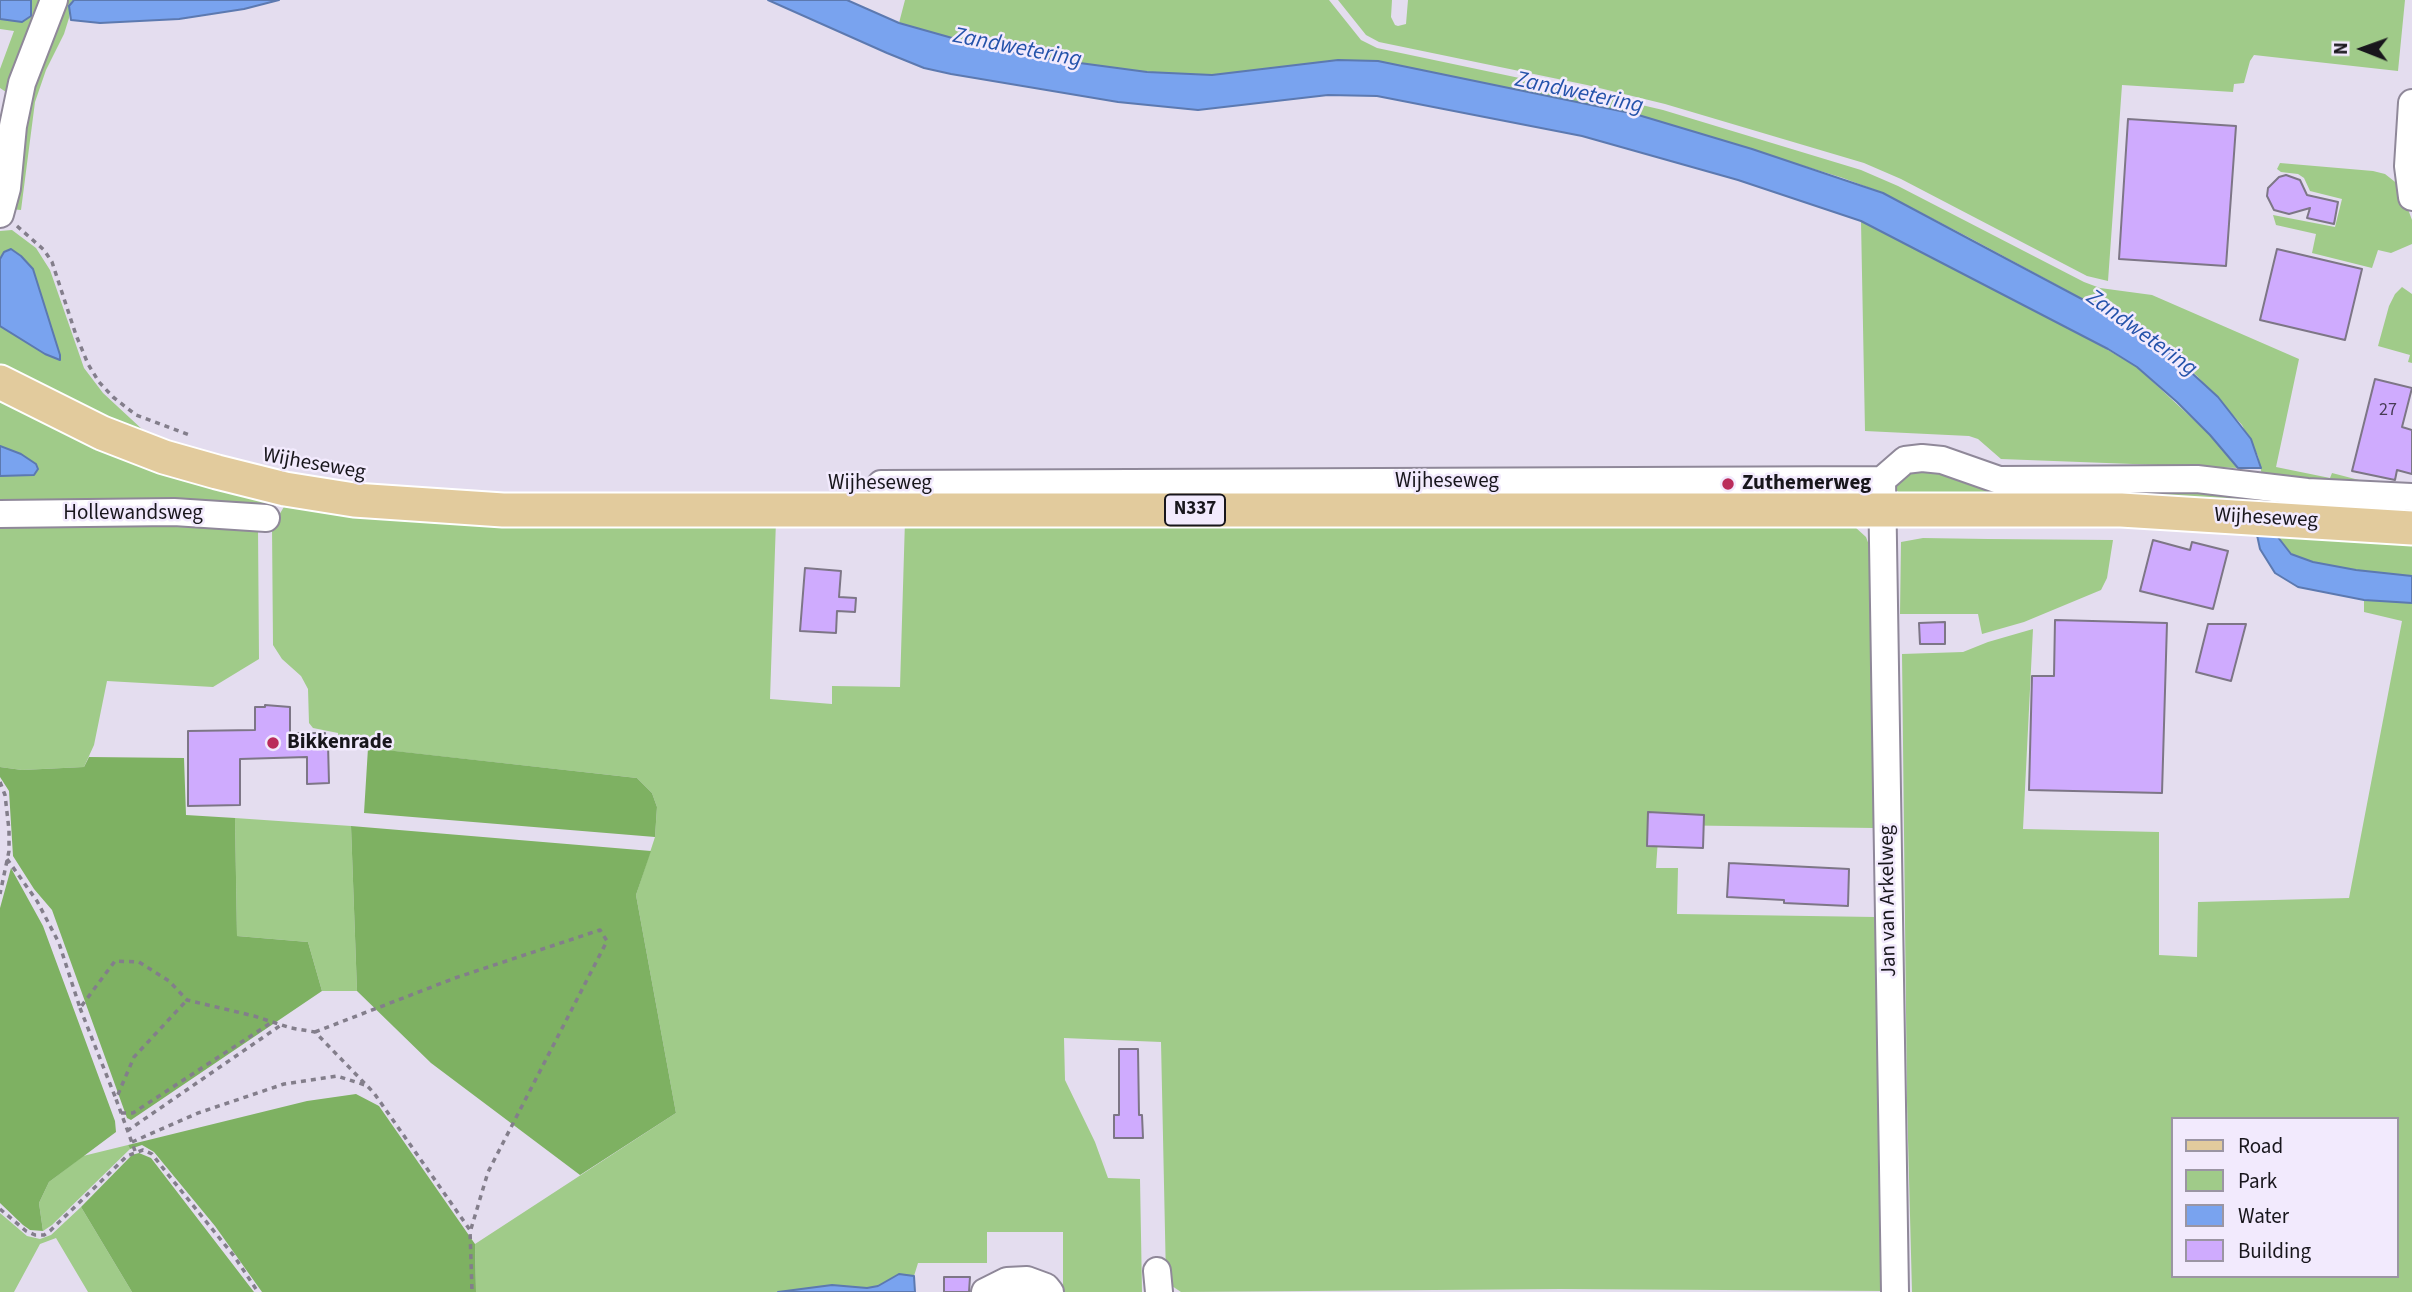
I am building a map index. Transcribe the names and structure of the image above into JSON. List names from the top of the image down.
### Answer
{
  "streets": {
    "main road": ["Wijheseweg", "N337"],
    "street": ["Hollewandsweg", "Jan van Arkelweg"]
  },
  "crossings": [
    ["Wijheseweg", "Jan van Arkelweg"]
  ],
  "water": ["Zandwetering"],
  "places": ["Zuthemerweg", "Bikkenrade"],
  "house_numbers": ["27"],
  "legend": [
    "Road",
    "Park",
    "Water",
    "Building"
  ],
  "north": "left"
}
